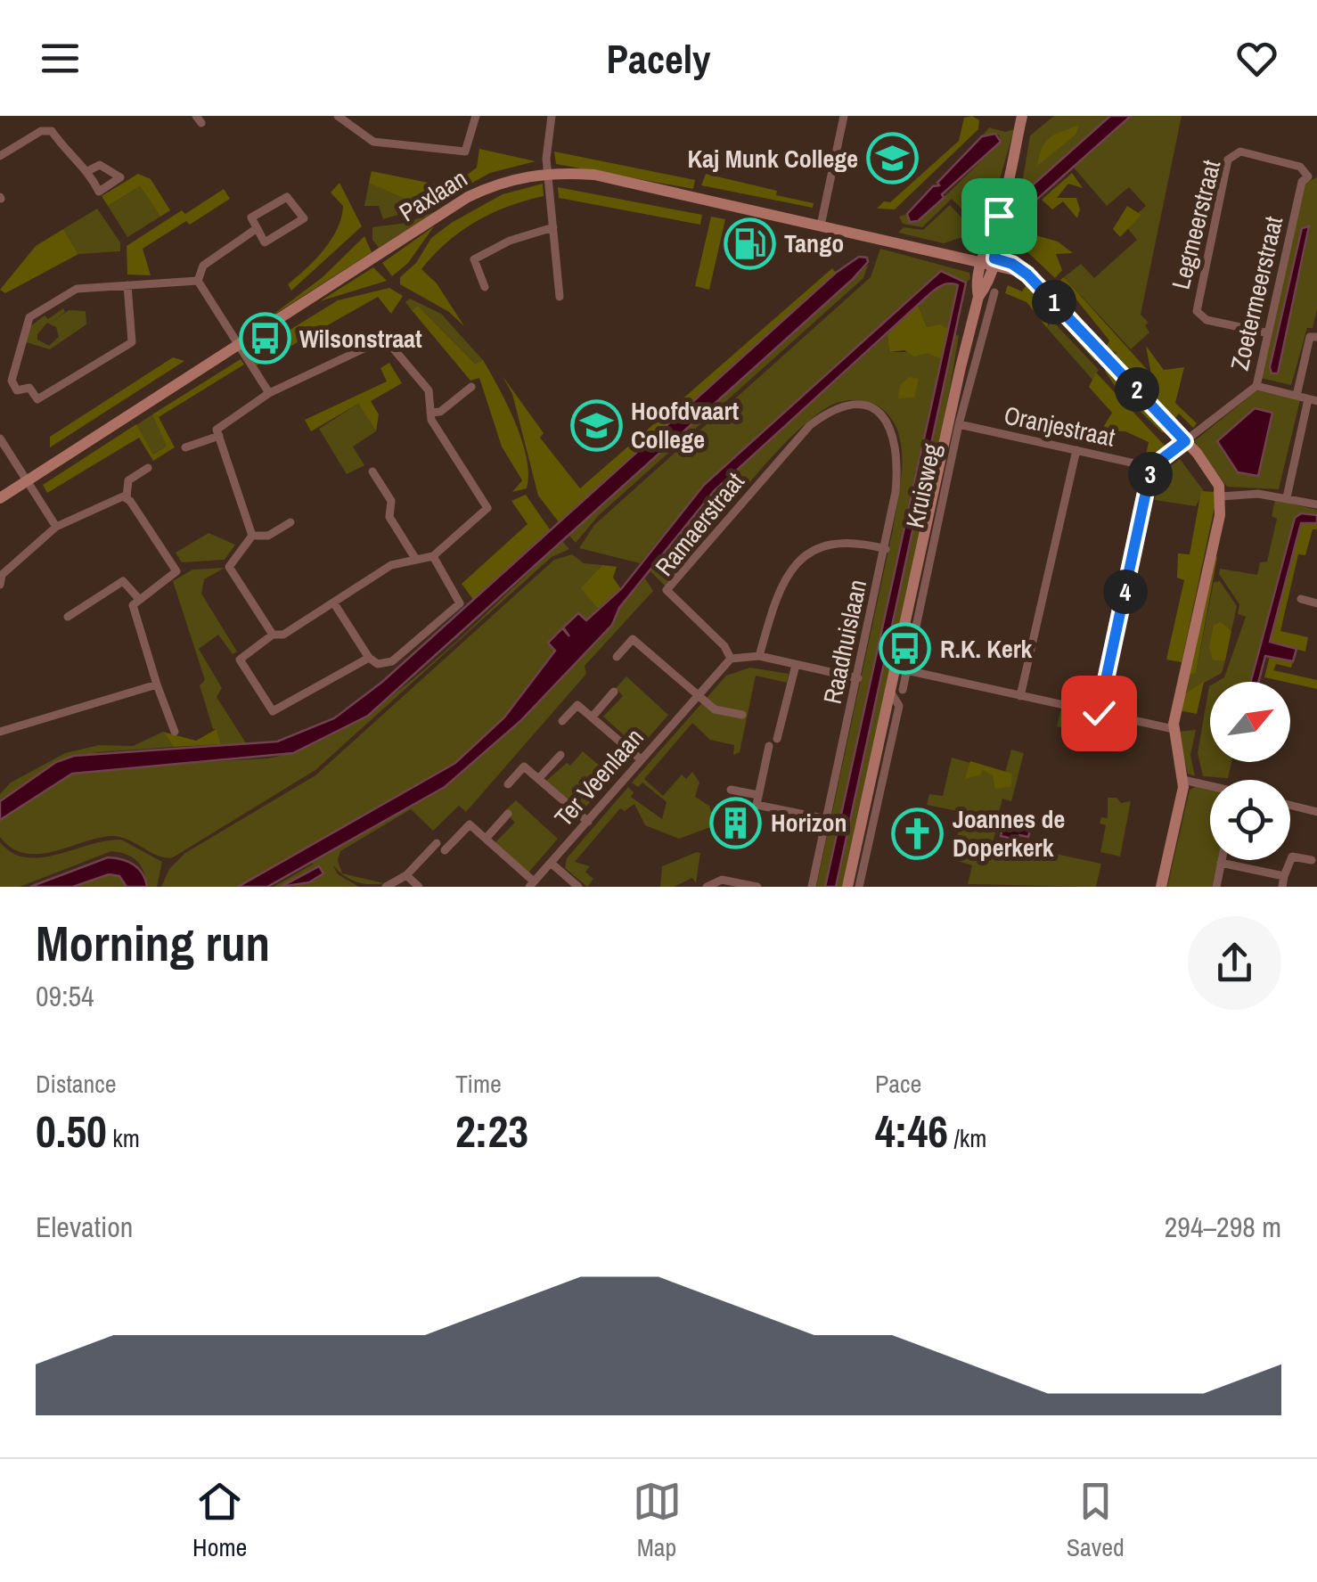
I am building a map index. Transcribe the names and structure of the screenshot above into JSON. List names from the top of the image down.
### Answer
{
  "streets": {
    "street": [
      "Paxlaan",
      "Legmeerstraat",
      "Zoetermeerstraat",
      "Oranjestraat",
      "Kruisweg",
      "Ramaerstraat",
      "Raadhuislaan",
      "Ter Veenlaan"
    ]
  },
  "crossings": [
    ["Paxlaan", "Zoetermeerstraat"],
    ["Paxlaan", "Kruisweg"],
    ["Legmeerstraat", "Zoetermeerstraat"],
    ["Zoetermeerstraat", "Oranjestraat"],
    ["Oranjestraat", "Kruisweg"],
    ["Ramaerstraat", "Raadhuislaan"],
    ["Ramaerstraat", "Ter Veenlaan"]
  ],
  "places": {
    "school or university": ["Kaj Munk College", "Hoofdvaart College"],
    "fuel station": ["Tango"],
    "bus stop": ["Wilsonstraat", "R.K. Kerk"],
    "building": ["Horizon"],
    "church": ["Joannes de Doperkerk"]
  },
  "north": "top right",
  "page": {
    "header": "Pacely",
    "pins": [
      "1",
      "2",
      "3",
      "4"
    ],
    "heading": ["Morning run", "09:54"],
    "stats": [
      ["Distance", "0.50 km"],
      ["Time", "2:23"],
      ["Pace", "4:46 /km"]
    ],
    "chart": ["Elevation", "294–298 m"],
    "tabs": ["Home", "Map", "Saved"]
  }
}
